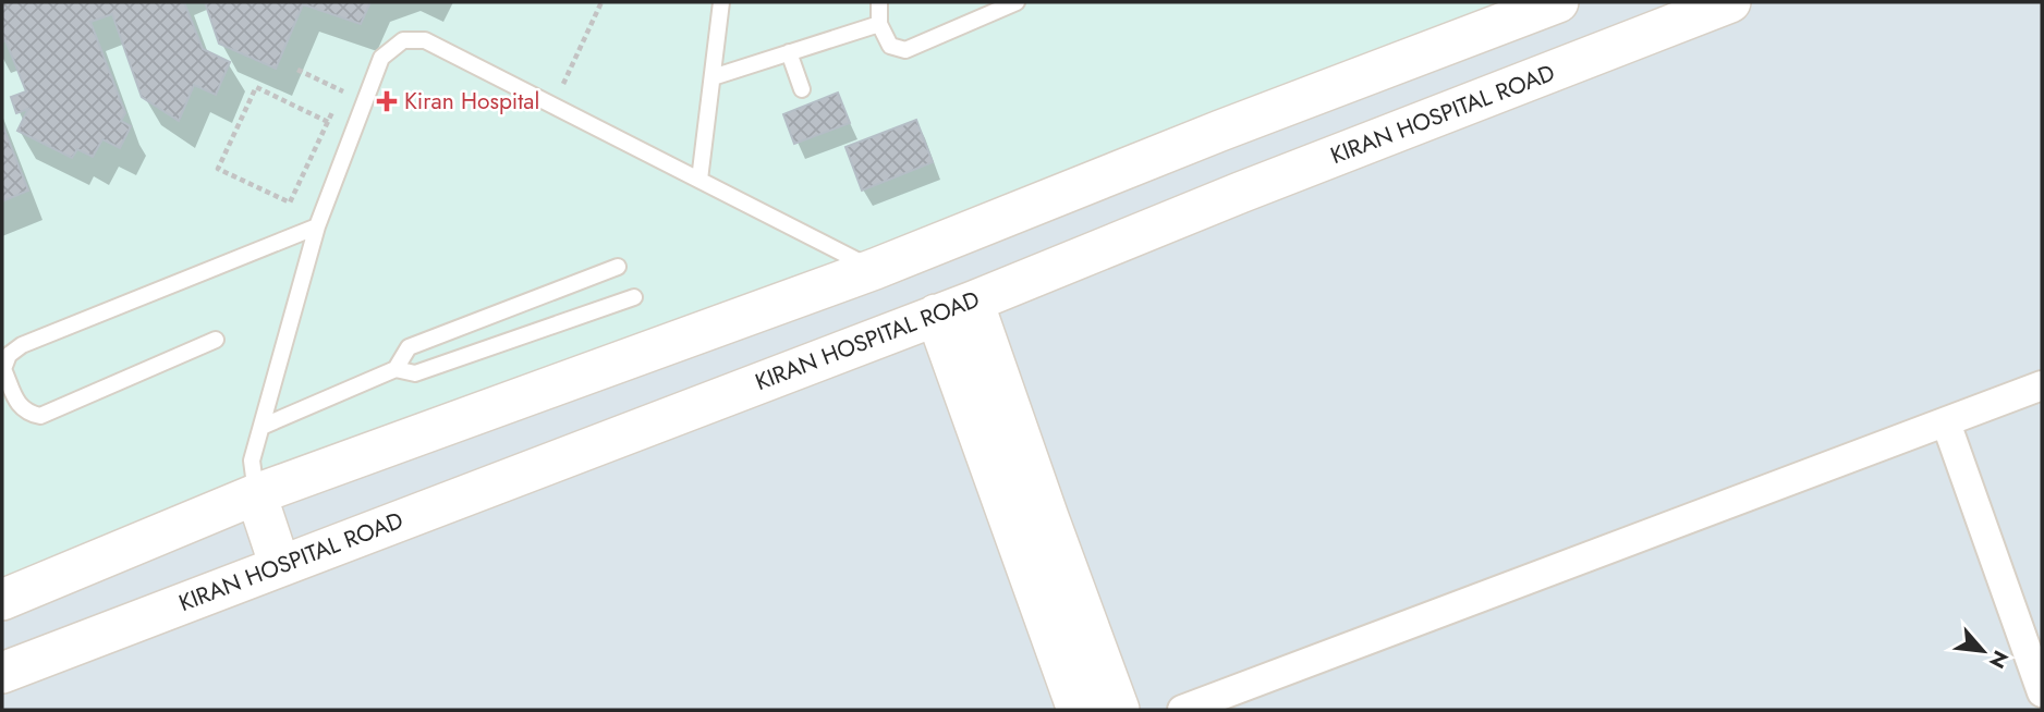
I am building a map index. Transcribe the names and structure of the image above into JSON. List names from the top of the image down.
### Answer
{
  "streets": {
    "main road": ["KIRAN HOSPITAL ROAD"]
  },
  "places": {
    "health": ["Kiran Hospital"]
  },
  "north": "bottom right"
}
